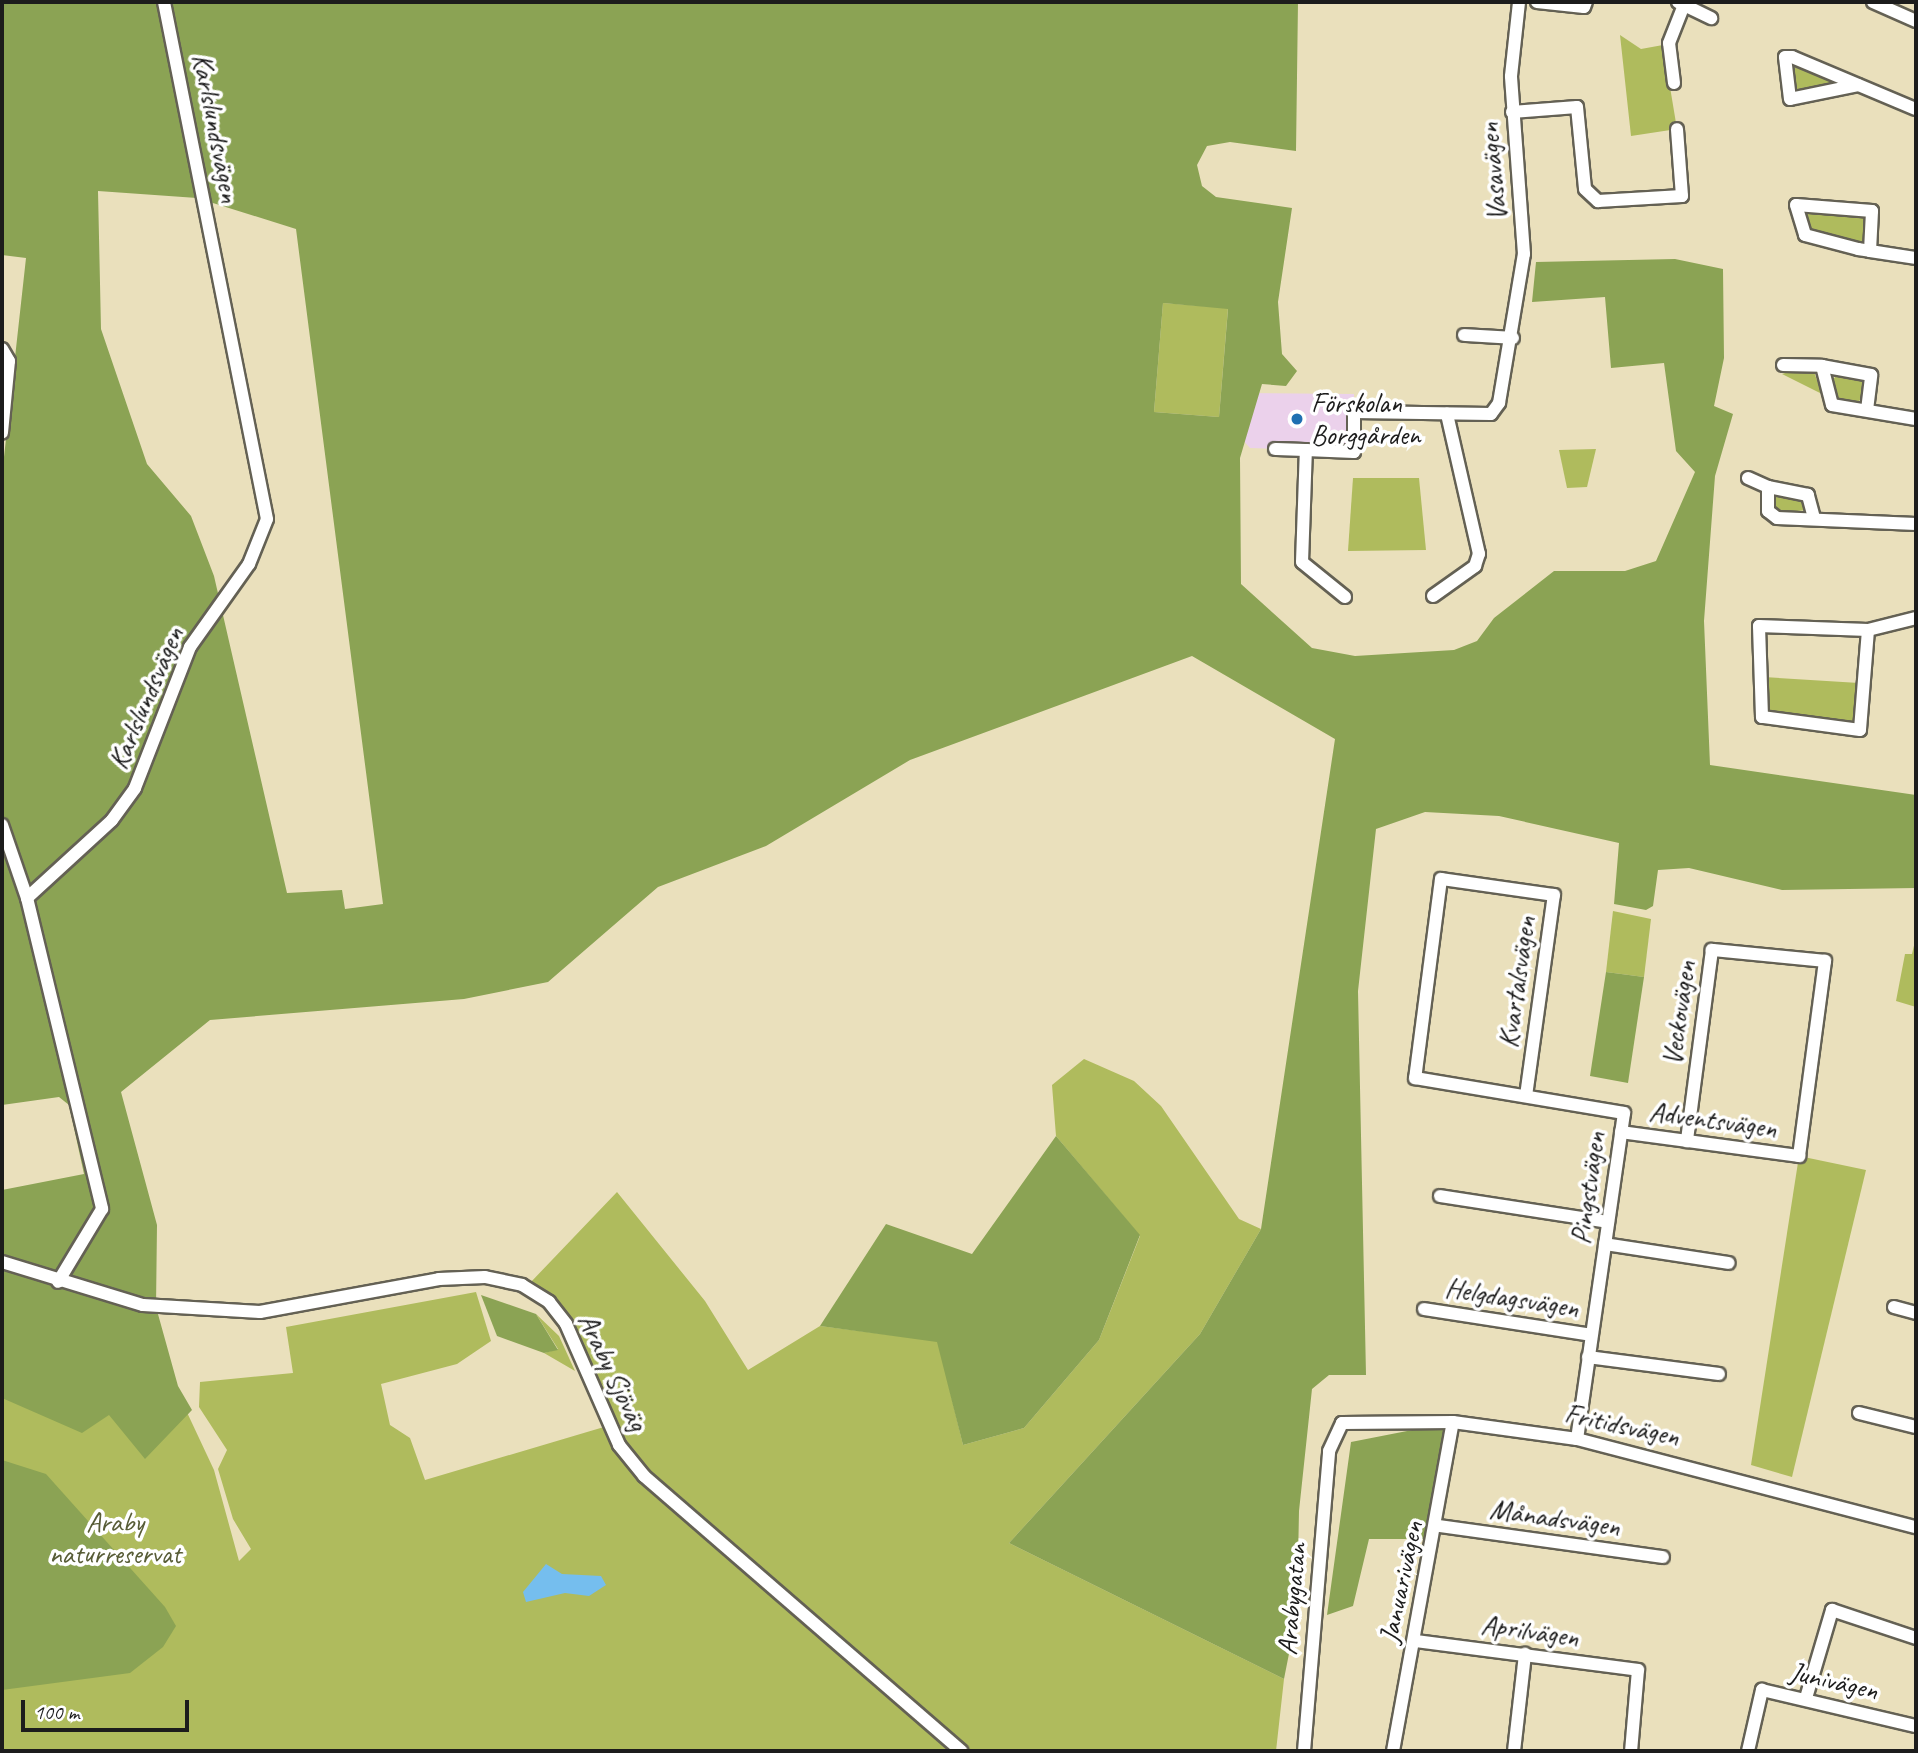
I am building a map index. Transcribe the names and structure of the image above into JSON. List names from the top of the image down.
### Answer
{
  "streets": {
    "street": [
      "Karlslundsvägen",
      "Vasavägen",
      "Kvartalsvägen",
      "Veckovägen",
      "Adventsvägen",
      "Pingstvägen",
      "Helgdagsvägen",
      "Araby Sjöväg",
      "Fritidsvägen",
      "Månadsvägen",
      "Januarivägen",
      "Arabygatan",
      "Aprilvägen",
      "Junivägen"
    ]
  },
  "crossings": [
    ["Kvartalsvägen", "Pingstvägen"],
    ["Veckovägen", "Adventsvägen"],
    ["Adventsvägen", "Pingstvägen"],
    ["Pingstvägen", "Helgdagsvägen"],
    ["Pingstvägen", "Fritidsvägen"],
    ["Fritidsvägen", "Januarivägen"],
    ["Fritidsvägen", "Arabygatan"],
    ["Månadsvägen", "Januarivägen"],
    ["Januarivägen", "Aprilvägen"]
  ],
  "parks": ["Araby naturreservat"],
  "places": ["Förskolan Borggården"],
  "scale_bar": "100 m"
}
